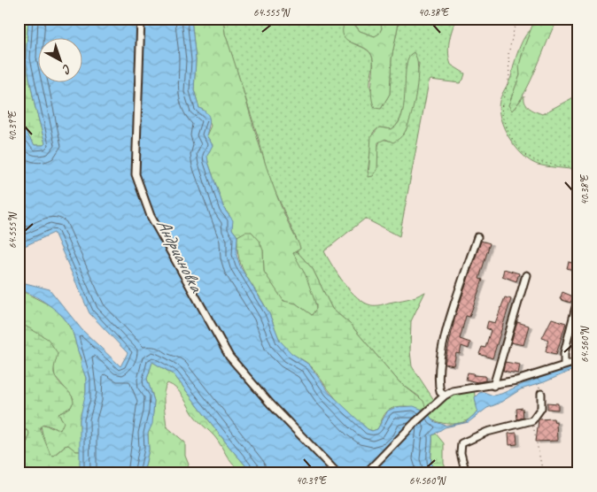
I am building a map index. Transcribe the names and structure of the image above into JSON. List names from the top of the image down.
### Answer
{
  "water": ["Андриановка"],
  "north": "bottom right",
  "coordinates": [
    "64.555°N",
    "40.38°E",
    "40.39°E",
    "64.560°N"
  ]
}
